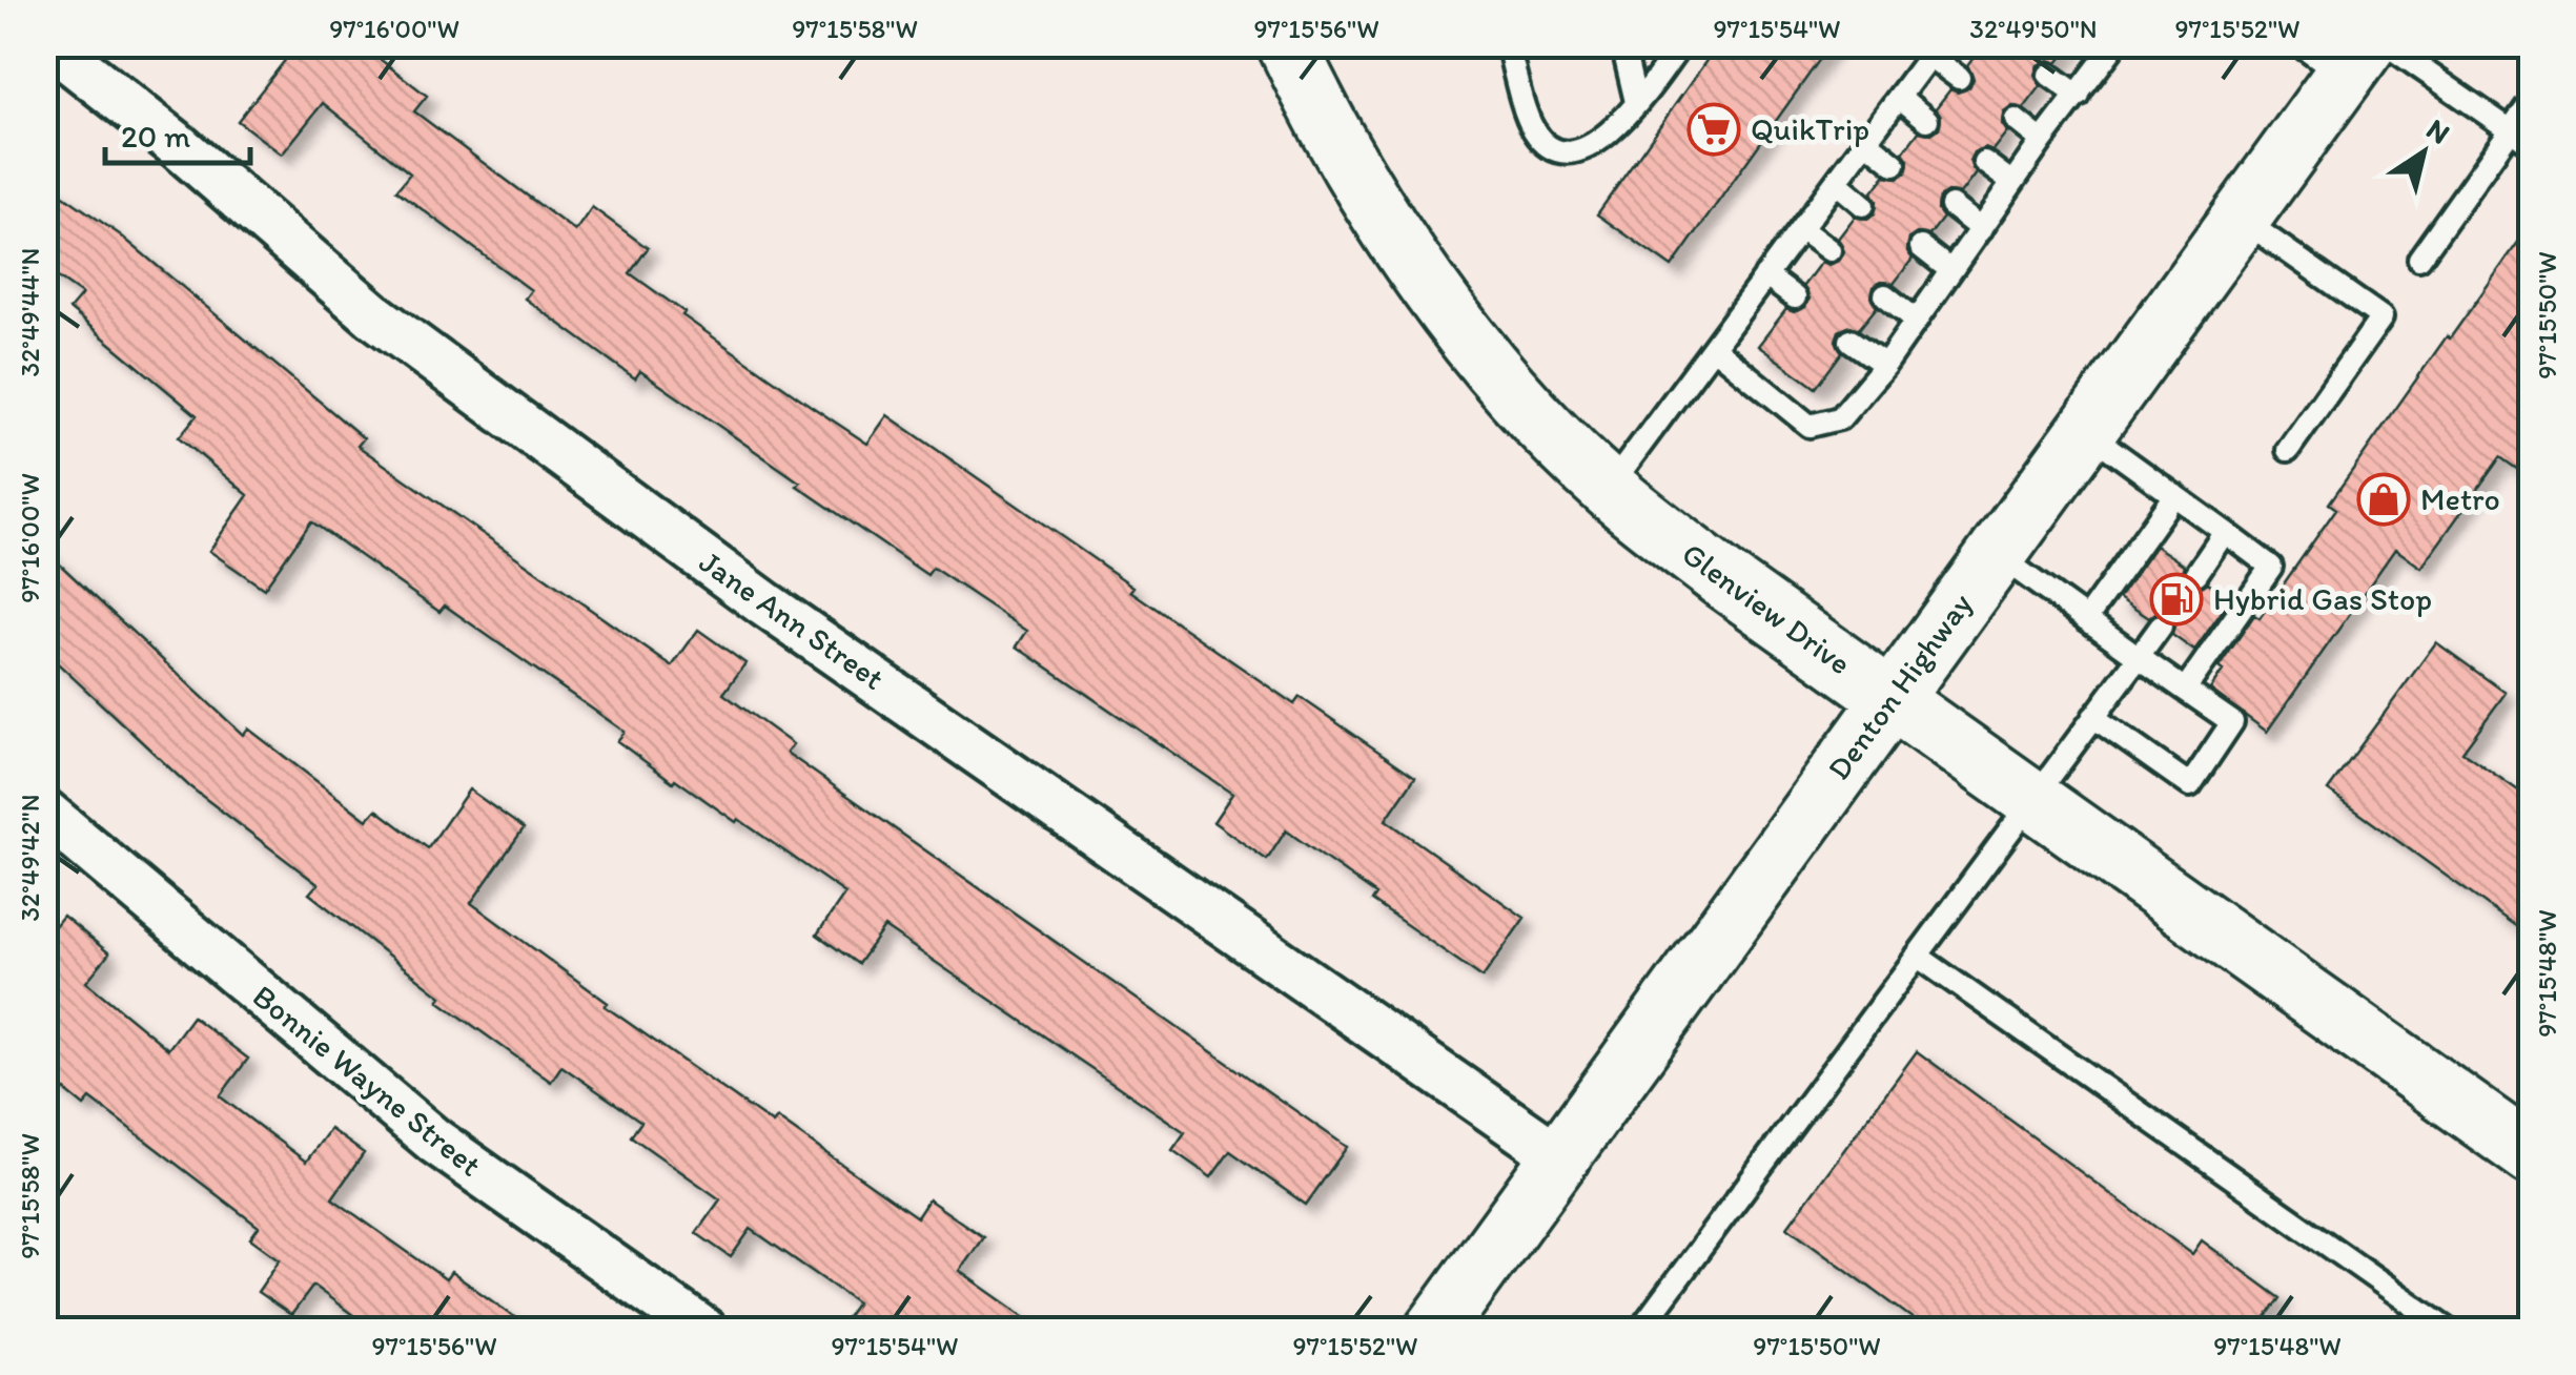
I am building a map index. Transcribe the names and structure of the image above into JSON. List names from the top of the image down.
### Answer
{
  "streets": {
    "main road": ["Glenview Drive", "Denton Highway"],
    "street": ["Jane Ann Street", "Bonnie Wayne Street"]
  },
  "crossings": [
    ["Glenview Drive", "Denton Highway"],
    ["Jane Ann Street", "Denton Highway"]
  ],
  "places": {
    "supermarket": ["QuikTrip"],
    "shop": ["Metro"],
    "fuel station": ["Hybrid Gas Stop"]
  },
  "scale_bar": "20 m",
  "north": "top right",
  "coordinates": [
    "97°16'00\"W",
    "97°15'58\"W",
    "97°15'56\"W",
    "97°15'54\"W",
    "32°49'50\"N",
    "97°15'52\"W",
    "32°49'44\"N",
    "97°15'50\"W",
    "32°49'42\"N",
    "97°15'48\"W"
  ]
}
